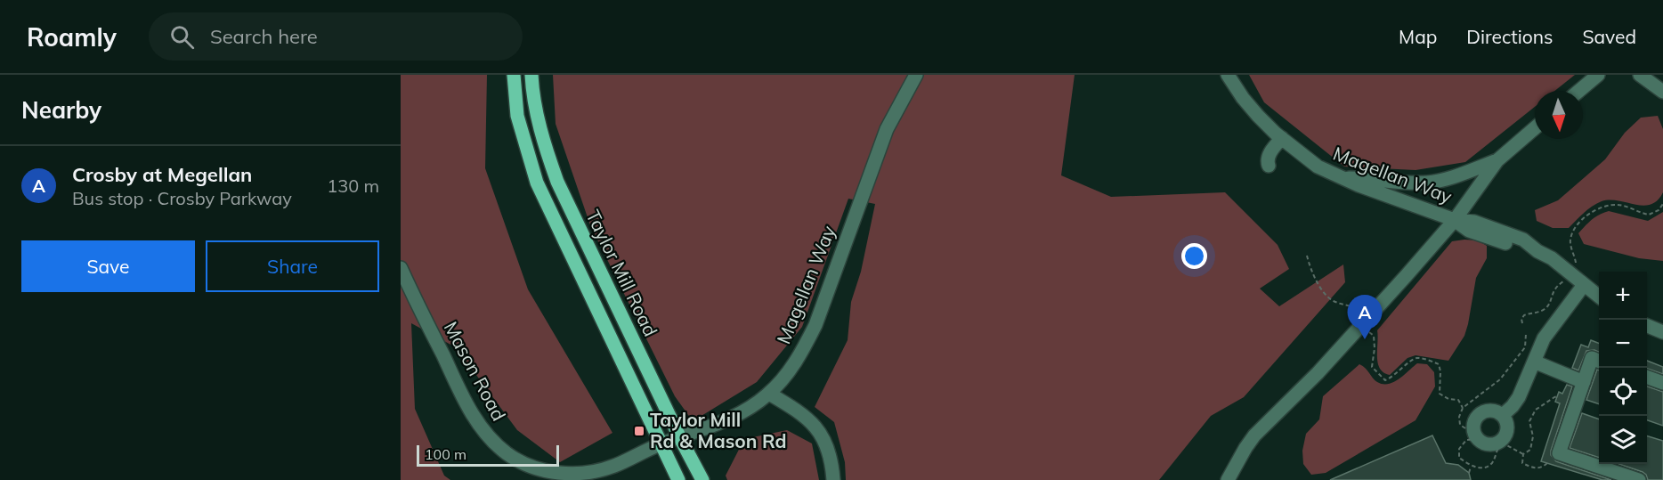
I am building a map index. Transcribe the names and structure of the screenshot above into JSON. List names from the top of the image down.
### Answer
{
  "streets": {
    "main road": ["Taylor Mill Road"],
    "street": ["Magellan Way", "Mason Road"]
  },
  "crossings": [
    ["Magellan Way", "Taylor Mill Road"],
    ["Magellan Way", "Mason Road"],
    ["Taylor Mill Road", "Mason Road"]
  ],
  "places": {
    "transit": ["Taylor Mill Rd & Mason Rd"]
  },
  "scale_bar": "100 m",
  "north": "bottom",
  "page": {
    "header": "Roamly",
    "search": "Search here",
    "nav": ["Map", "Directions", "Saved"],
    "heading": "Nearby",
    "list": [
      {
        "mark": "A",
        "name": "Crosby at Megellan",
        "note": "Bus stop · Crosby Parkway",
        "value": "130 m"
      }
    ],
    "buttons": ["Save", "Share"],
    "map_buttons": ["+", "−"],
    "pins": "A",
    "scale": "100 m"
  }
}
